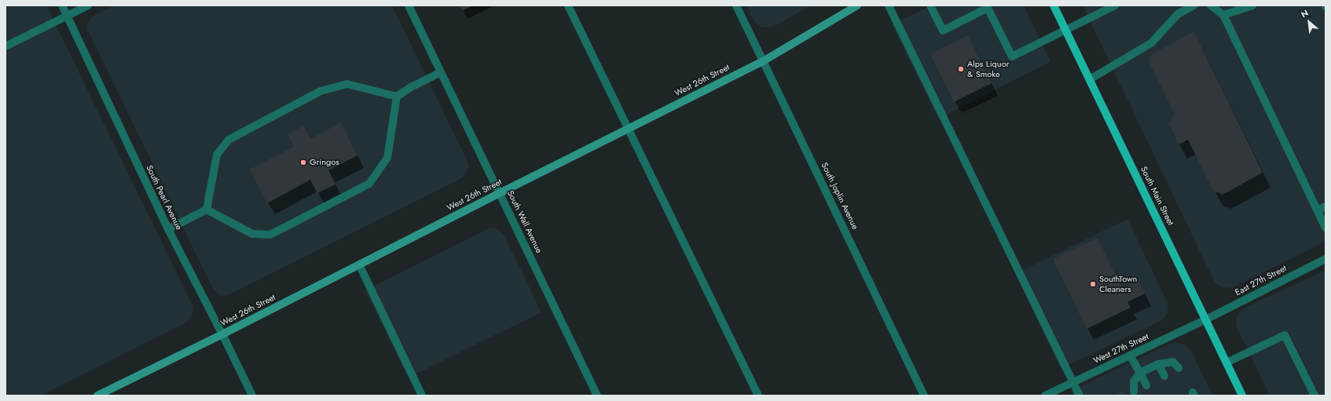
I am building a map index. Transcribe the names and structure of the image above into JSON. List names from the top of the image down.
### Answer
{
  "streets": {
    "main road": ["West 26th Street", "South Main Street"],
    "street": [
      "South Joplin Avenue",
      "South Pearl Avenue",
      "South Wall Avenue",
      "East 27th Street",
      "West 27th Street"
    ]
  },
  "crossings": [
    ["West 26th Street", "South Joplin Avenue"],
    ["West 26th Street", "South Pearl Avenue"],
    ["West 26th Street", "South Wall Avenue"],
    ["South Main Street", "East 27th Street"],
    ["South Main Street", "West 27th Street"],
    ["East 27th Street", "West 27th Street"]
  ],
  "places": ["Alps Liquor & Smoke", "Gringos", "SouthTown Cleaners"],
  "north": "top left"
}
